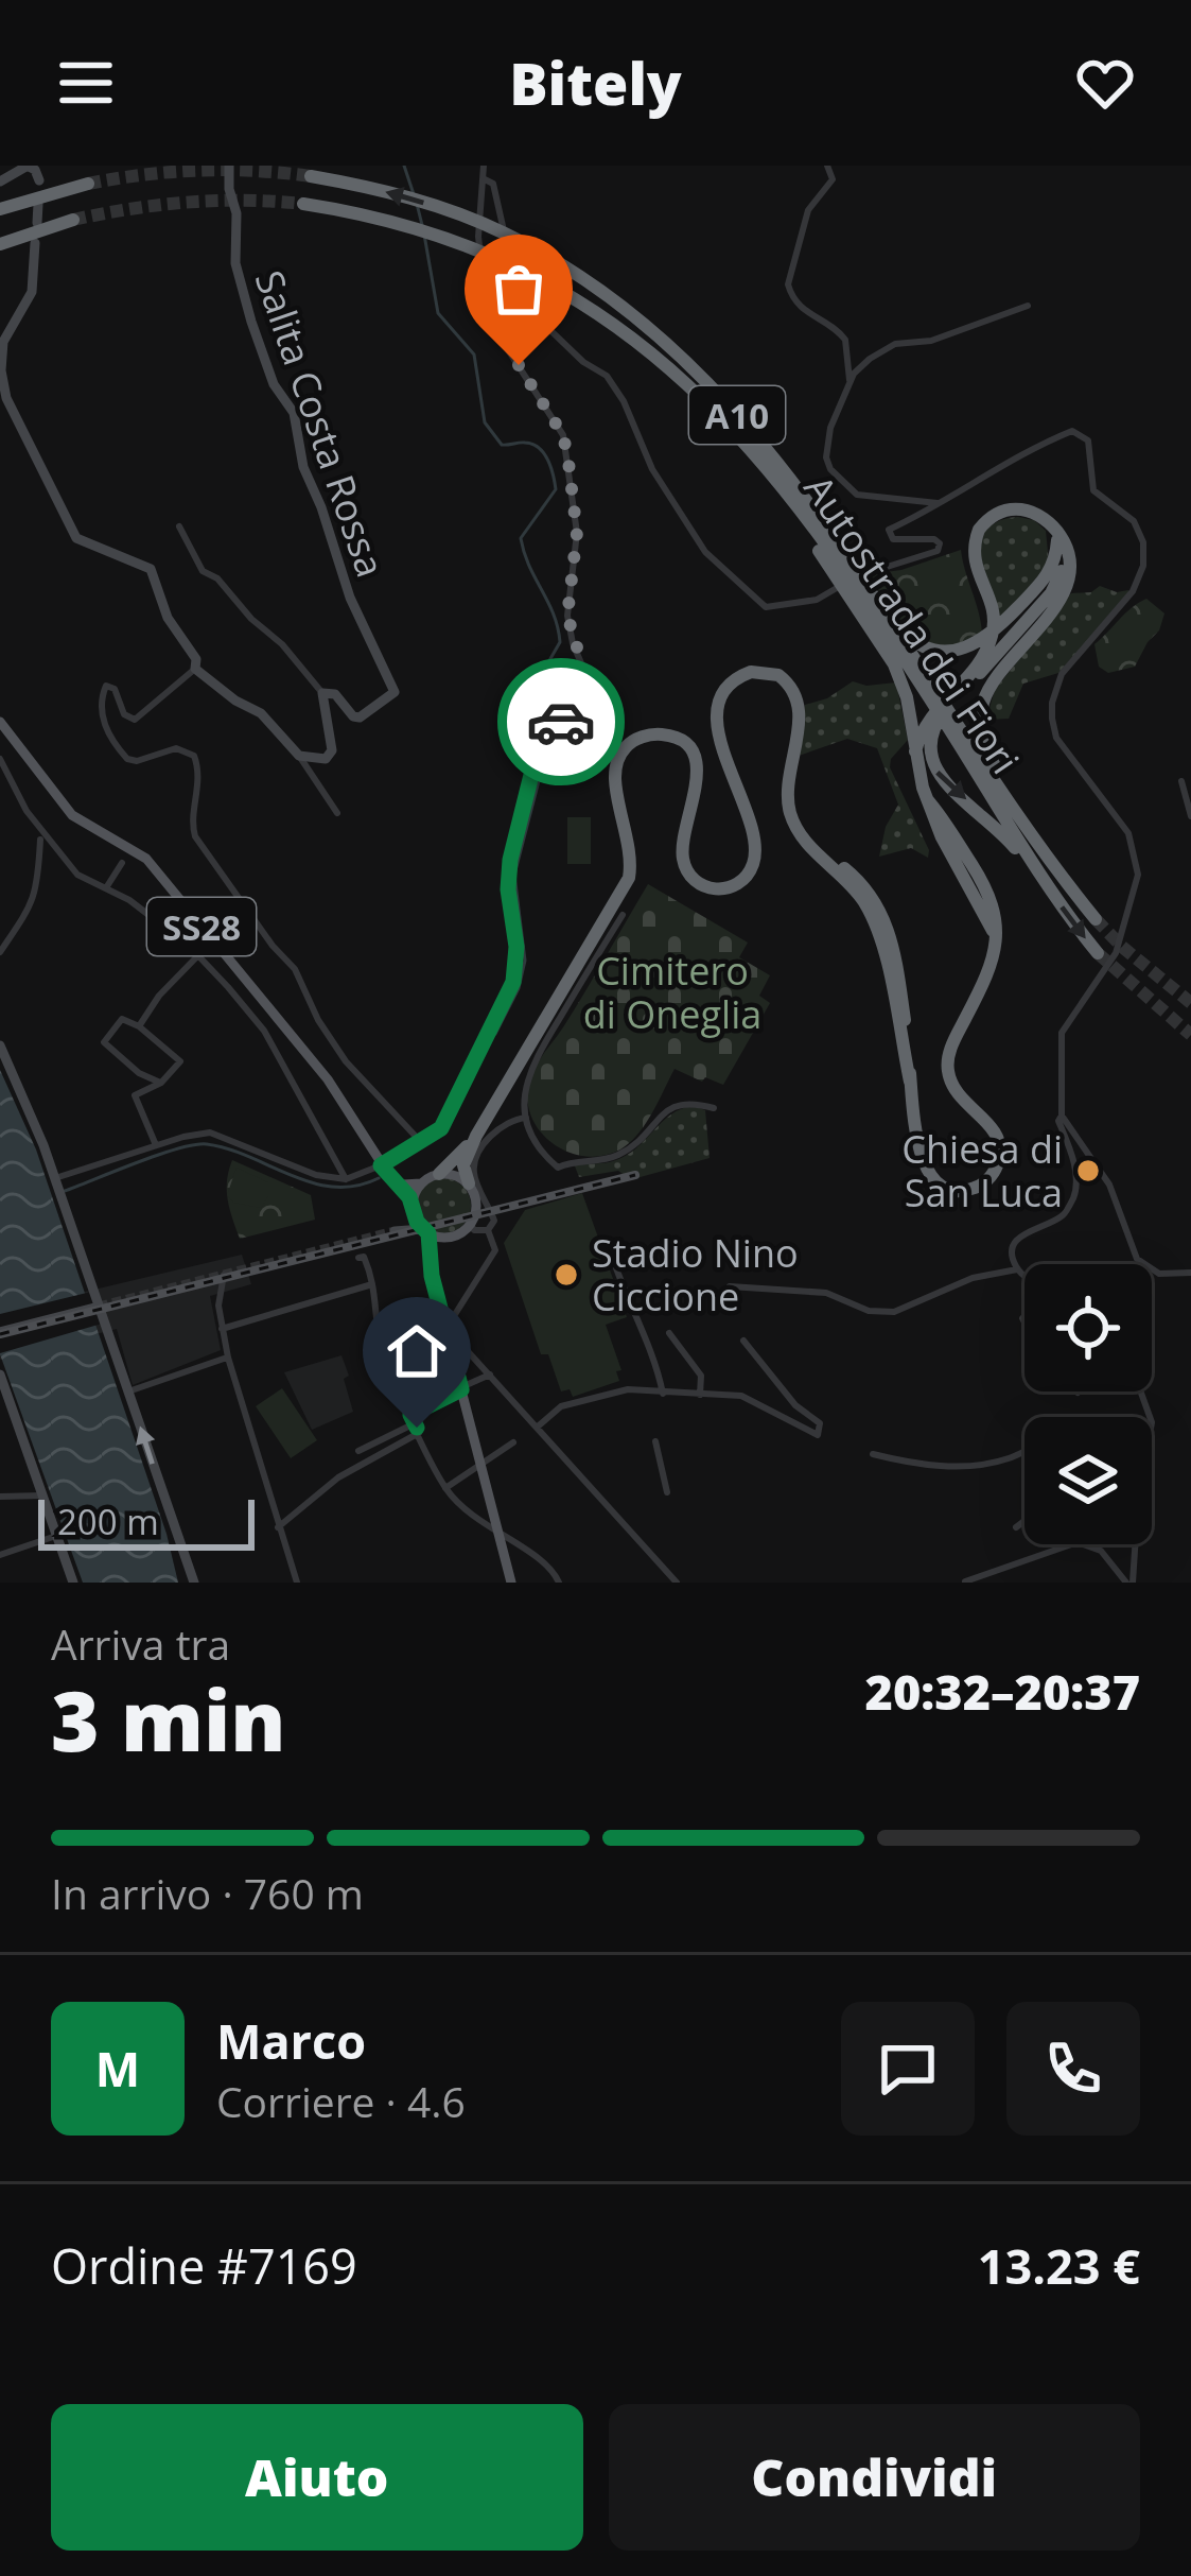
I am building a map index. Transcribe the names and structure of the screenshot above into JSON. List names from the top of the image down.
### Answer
{
  "streets": {
    "highway": ["A10", "Autostrada dei Fiori"],
    "main road": ["SS28"],
    "street": ["Salita Costa Rossa"]
  },
  "parks": ["Cimitero di Oneglia"],
  "places": ["Chiesa di San Luca", "Stadio Nino Ciccione"],
  "scale_bar": "200 m",
  "page": {
    "header": "Bitely",
    "scale": "200 m",
    "heading": ["3 min", "Arriva tra", "20:32–20:37"],
    "panel": [
      "Marco",
      "Corriere · 4.6",
      "Ordine #7169",
      "13.23 €"
    ],
    "bar": "In arrivo · 760 m",
    "round": "M",
    "buttons": ["Aiuto", "Condividi"]
  }
}
